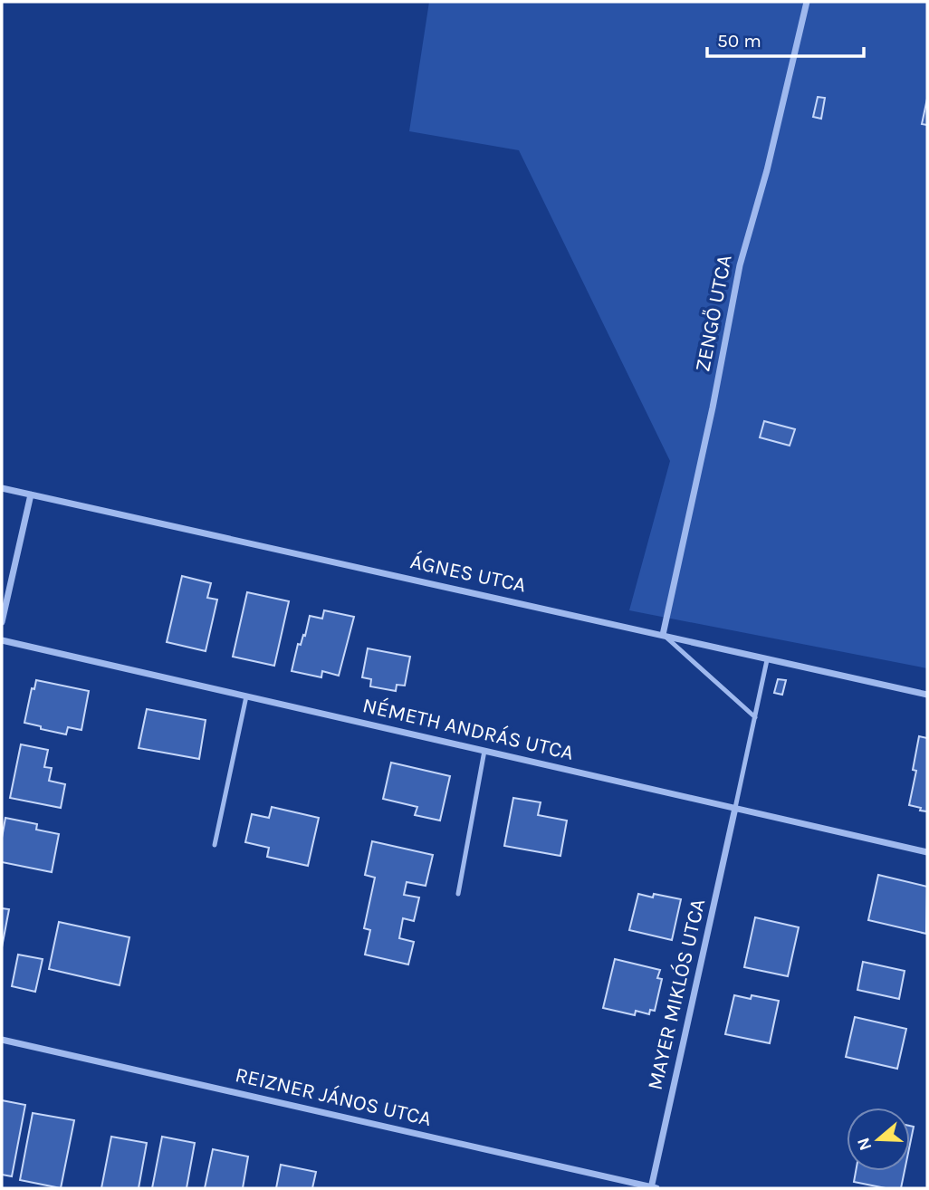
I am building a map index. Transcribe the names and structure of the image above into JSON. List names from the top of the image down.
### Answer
{
  "streets": {
    "street": [
      "ZENGŐ UTCA",
      "ÁGNES UTCA",
      "NÉMETH ANDRÁS UTCA",
      "MAYER MIKLÓS UTCA",
      "REIZNER JÁNOS UTCA"
    ]
  },
  "crossings": [
    ["ZENGŐ UTCA", "ÁGNES UTCA"],
    ["NÉMETH ANDRÁS UTCA", "MAYER MIKLÓS UTCA"],
    ["MAYER MIKLÓS UTCA", "REIZNER JÁNOS UTCA"]
  ],
  "scale_bar": "50 m",
  "north": "left"
}
